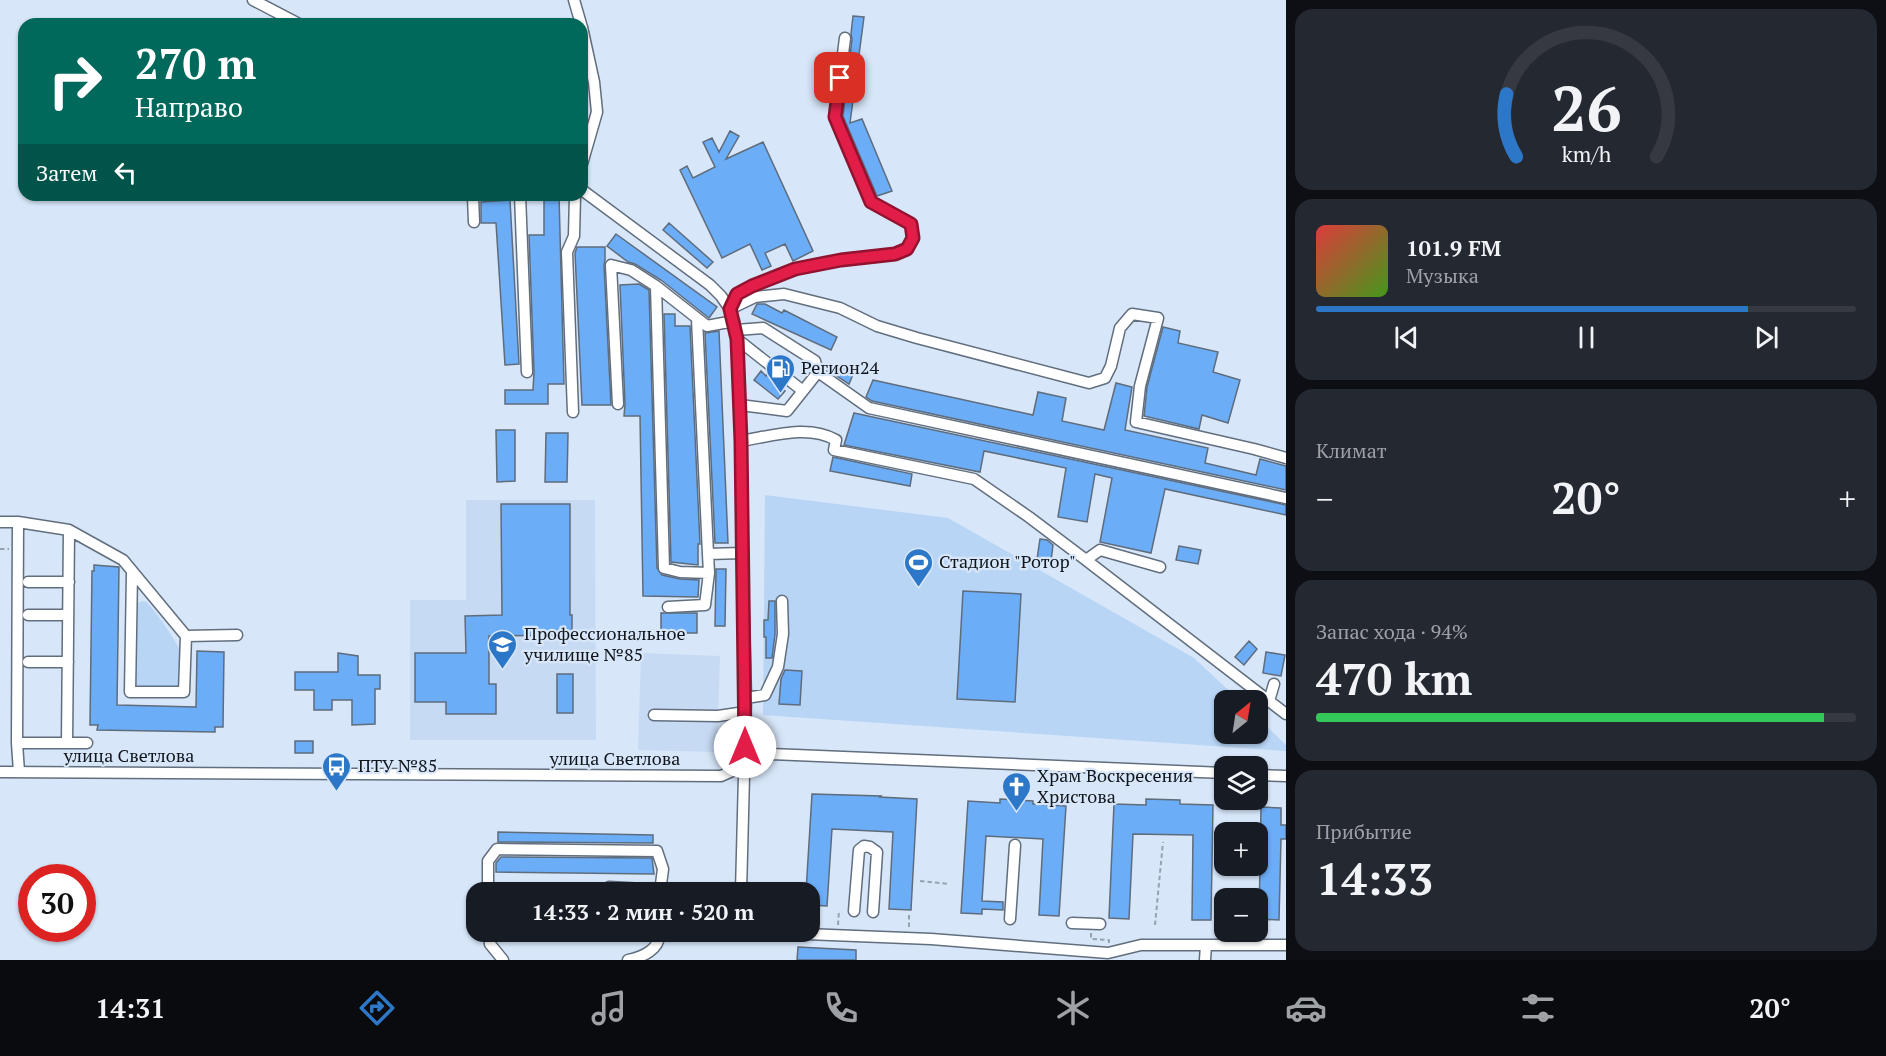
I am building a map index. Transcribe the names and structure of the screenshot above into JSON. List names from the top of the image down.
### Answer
{
  "streets": {
    "street": ["улица Светлова"]
  },
  "places": {
    "fuel station": ["Регион24"],
    "sports": ["Стадион \"Ротор\""],
    "school or university": ["Профессиональное училище №85"],
    "bus stop": ["ПТУ №85"],
    "church": ["Храм Воскресения Христова"]
  },
  "north": "top right",
  "page": {
    "turn": ["270 m", "Направо"],
    "then": "Затем",
    "song": ["101.9 FM", "Музыка"],
    "tile": [
      "Климат",
      ["Запас хода · 94%", "470 km"],
      ["Прибытие", "14:33"]
    ],
    "heat": ["−", "20°", "+"],
    "map_buttons": ["+", "−"],
    "limit": "30",
    "trip": "14:33 · 2 мин · 520 m",
    "tabs": ["14:31", "20°"],
    "gauge": ["26", "km/h"]
  }
}
